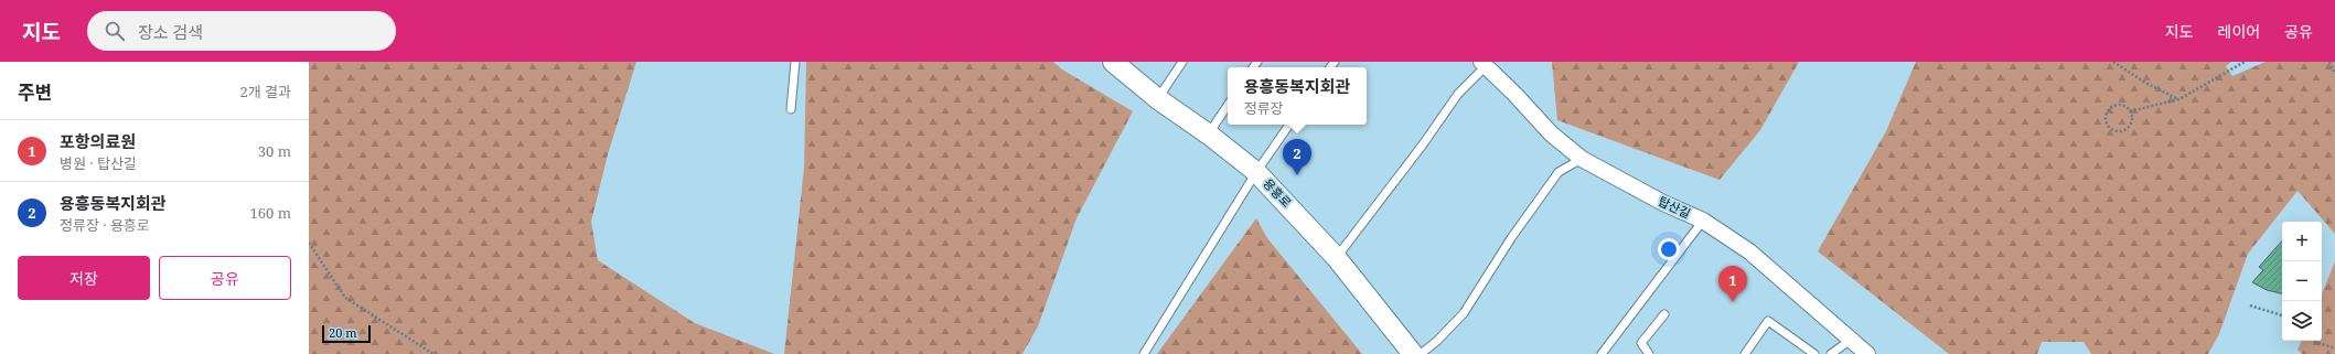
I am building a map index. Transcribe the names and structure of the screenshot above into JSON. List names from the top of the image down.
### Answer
{
  "streets": {
    "street": ["용흥로", "탑산길"]
  },
  "scale_bar": "20 m",
  "page": {
    "header": "지도",
    "search": "장소 검색",
    "nav": ["지도", "레이어", "공유"],
    "heading": ["주변", "2개 결과"],
    "popup": ["용흥동복지회관", "정류장"],
    "list": [
      {
        "mark": "1",
        "name": "포항의료원",
        "note": "병원 · 탑산길",
        "value": "30 m"
      },
      {
        "mark": "2",
        "name": "용흥동복지회관",
        "note": "정류장 · 용흥로",
        "value": "160 m"
      }
    ],
    "pins": ["2", "1"],
    "map_buttons": ["+", "−"],
    "buttons": ["저장", "공유"],
    "scale": "20 m"
  }
}
